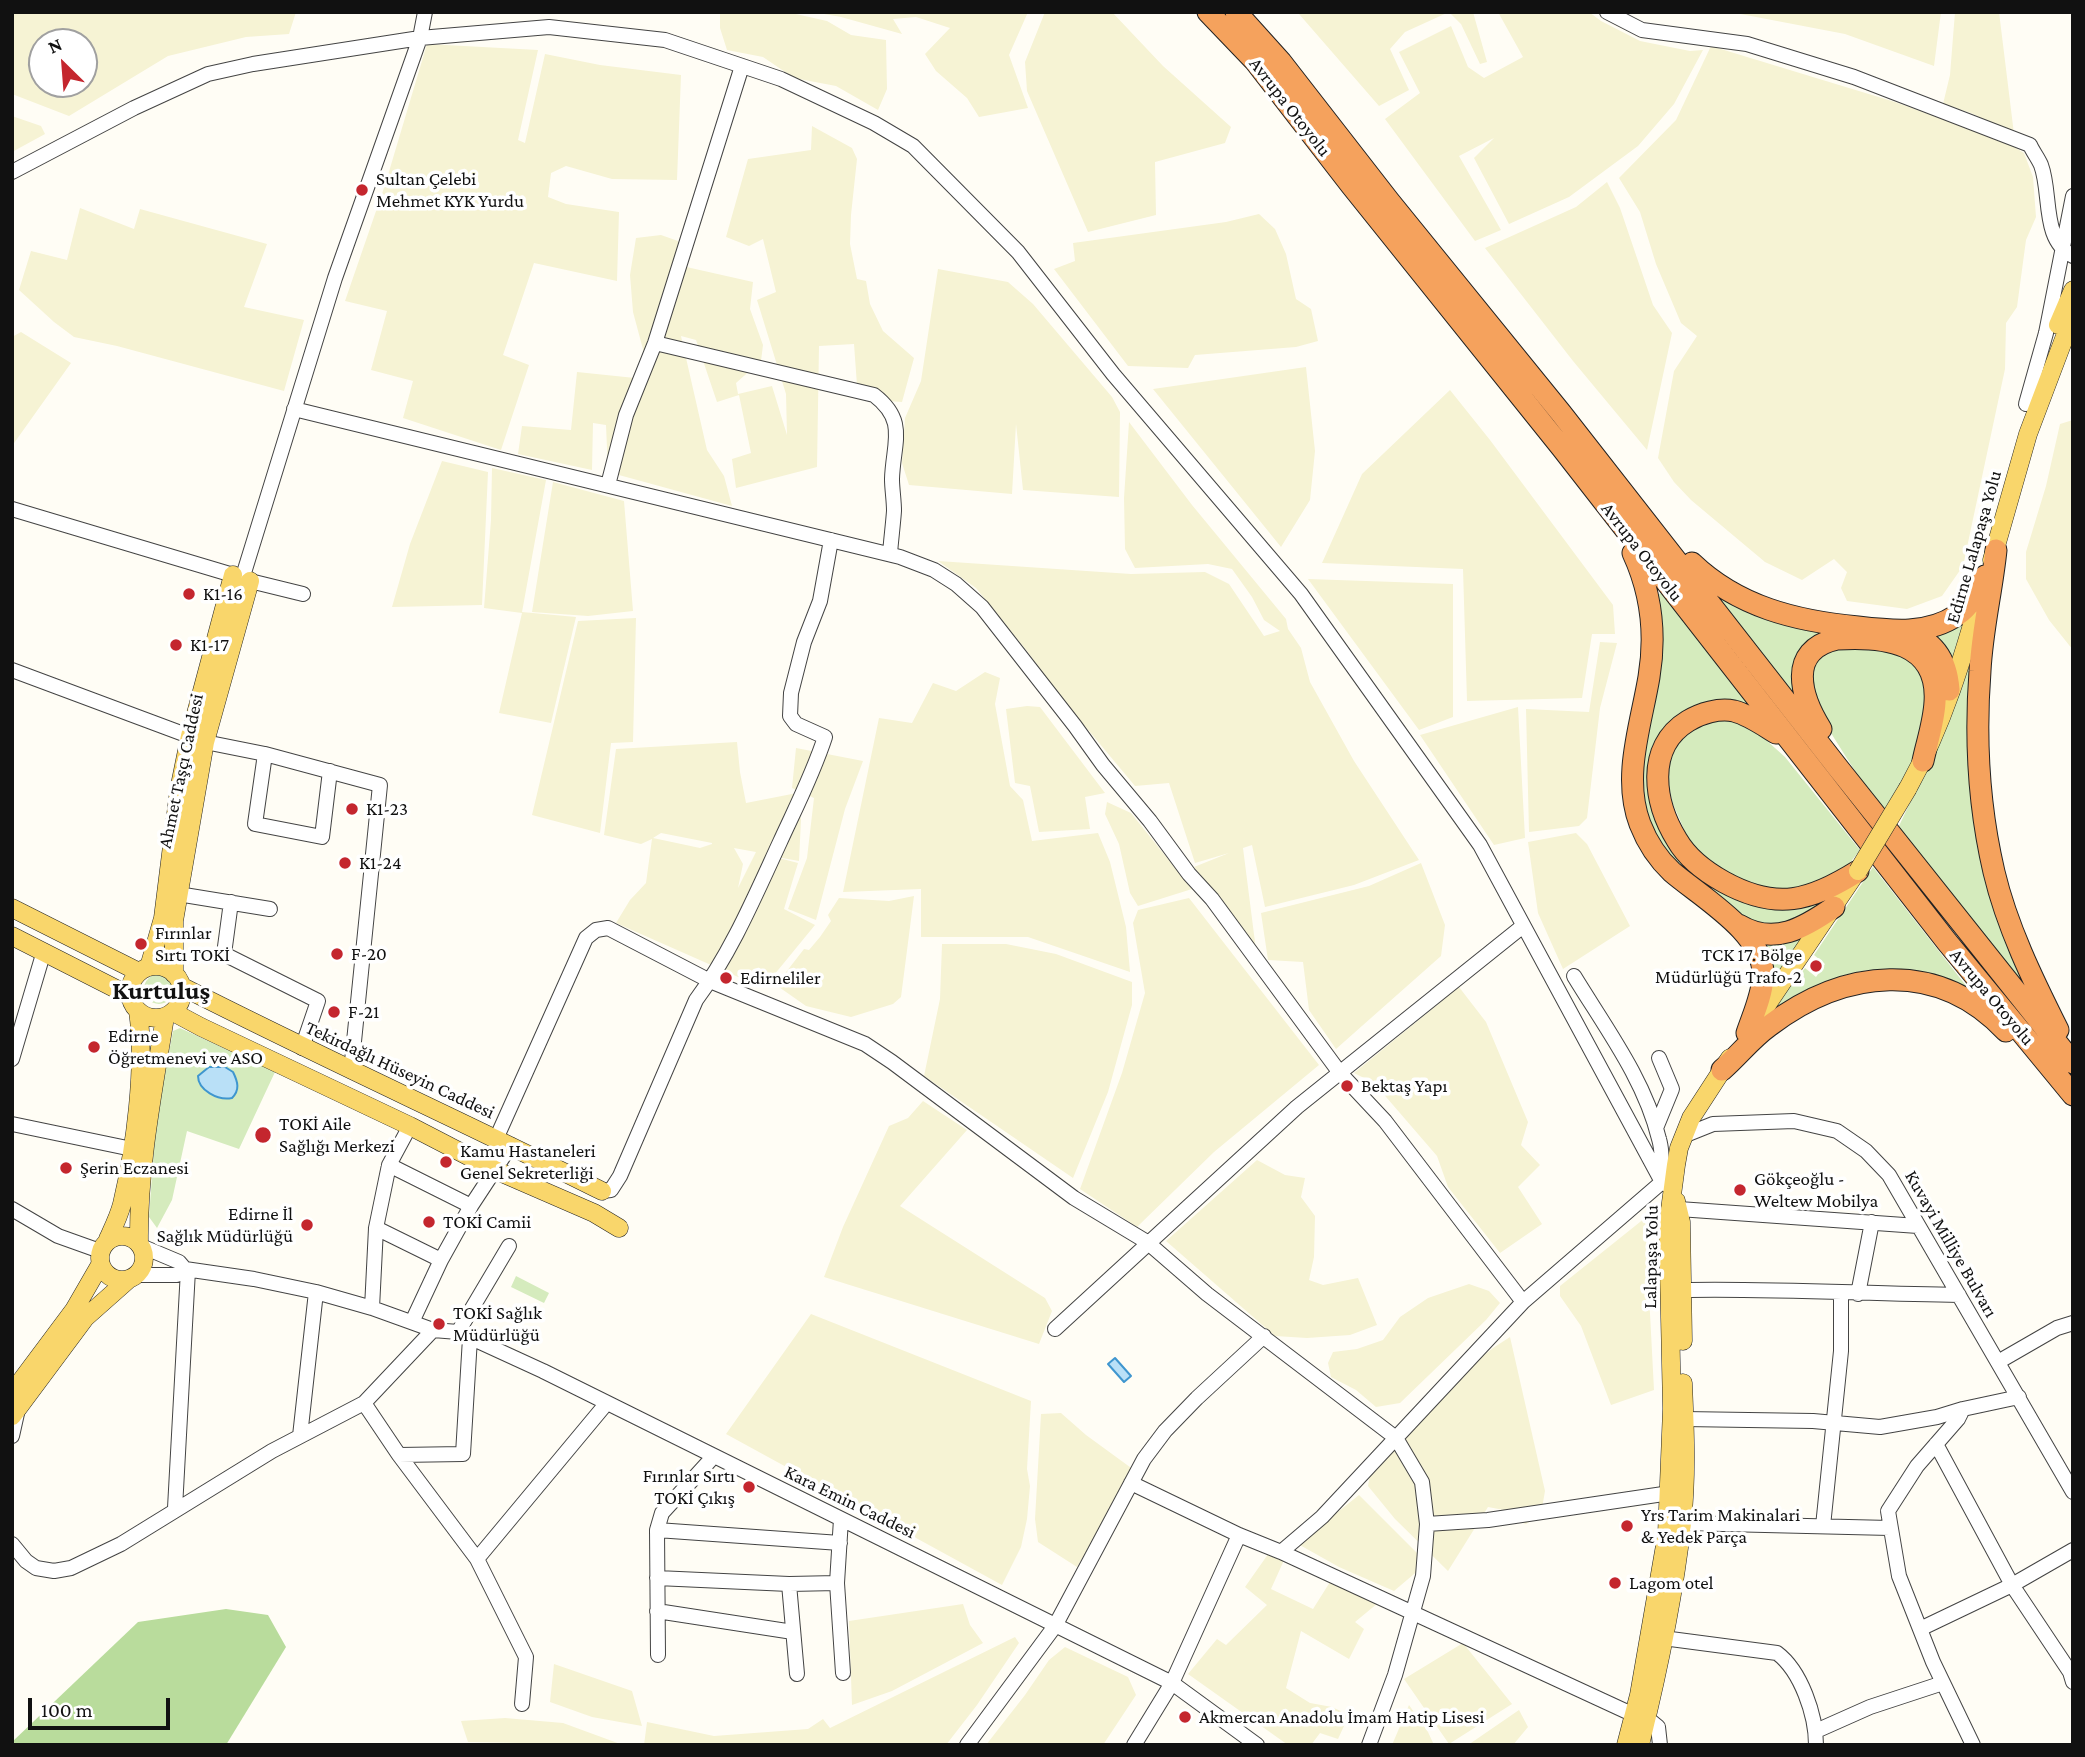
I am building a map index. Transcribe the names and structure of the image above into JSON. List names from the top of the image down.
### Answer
{
  "streets": {
    "highway": ["Avrupa Otoyolu"],
    "main road": [
      "Edirne Lalapaşa Yolu",
      "Ahmet Taşçı Caddesi",
      "Tekirdağlı Hüseyin Caddesi",
      "Lalapaşa Yolu"
    ],
    "street": ["Kuvayi Milliye Bulvarı", "Kara Emin Caddesi"]
  },
  "crossings": [
    ["Ahmet Taşçı Caddesi", "Tekirdağlı Hüseyin Caddesi"]
  ],
  "districts": ["Kurtuluş"],
  "places": [
    "Sultan Çelebi Mehmet KYK Yurdu",
    "K1-16",
    "K1-17",
    "K1-23",
    "K1-24",
    "Fırınlar Sırtı TOKİ",
    "F-20",
    "TCK 17. Bölge Müdürlüğü Trafo-2",
    "Edirneliler",
    "F-21",
    "Edirne Öğretmenevi ve ASO",
    "Bektaş Yapı",
    "TOKİ Aile Sağlığı Merkezi",
    "Kamu Hastaneleri Genel Sekreterliği",
    "Şerin Eczanesi",
    "Gökçeoğlu - Weltew Mobilya",
    "TOKİ Camii",
    "Edirne İl Sağlık Müdürlüğü",
    "TOKİ Sağlık Müdürlüğü",
    "Fırınlar Sırtı TOKİ Çıkış",
    "Yrs Tarim Makinalari & Yedek Parça",
    "Lagom otel",
    "Akmercan Anadolu İmam Hatip Lisesi"
  ],
  "scale_bar": "100 m",
  "north": "top left"
}
